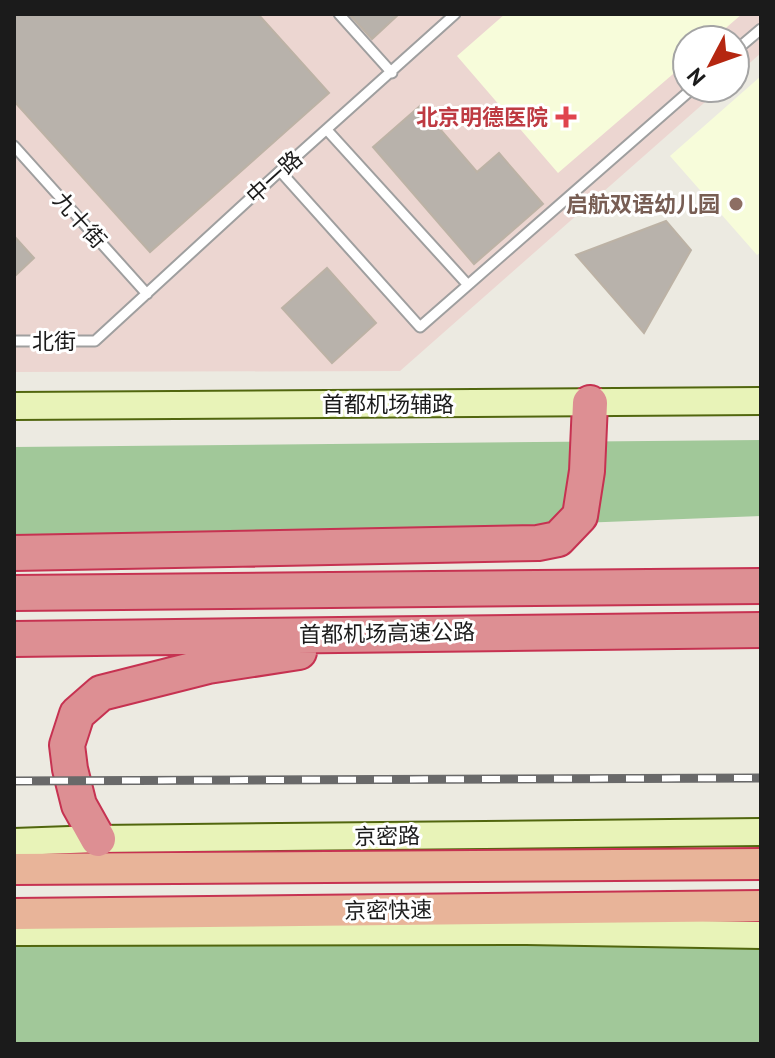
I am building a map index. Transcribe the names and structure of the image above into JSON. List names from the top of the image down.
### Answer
{
  "streets": {
    "highway": ["首都机场高速公路", "京密快速"],
    "main road": ["首都机场辅路", "京密路"],
    "lane": ["中一路", "九十街", "北街"]
  },
  "crossings": [
    ["中一路", "九十街"],
    ["中一路", "北街"]
  ],
  "places": {
    "health": ["北京明德医院"],
    "other": ["启航双语幼儿园"]
  },
  "north": "bottom left"
}
